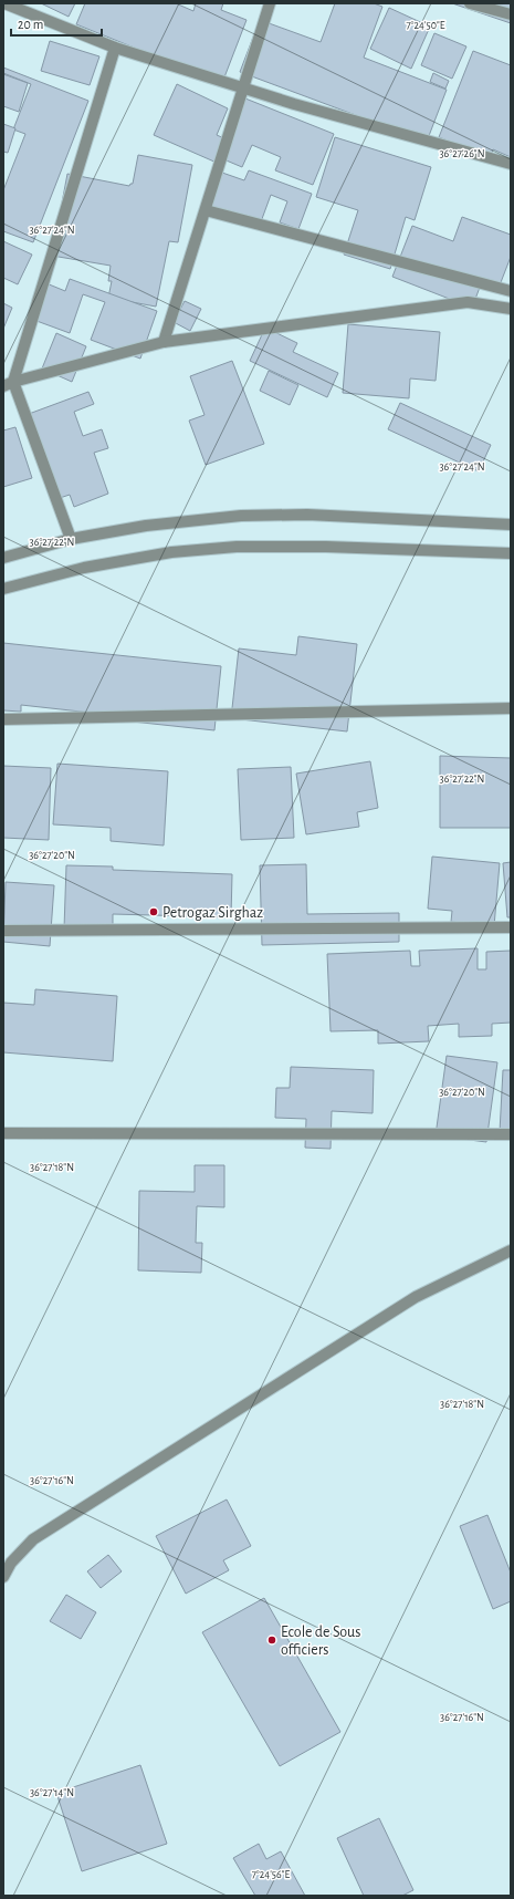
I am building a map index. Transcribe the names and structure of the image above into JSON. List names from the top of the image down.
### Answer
{
  "places": ["Petrogaz Sirghaz", "Ecole de Sous officiers"],
  "scale_bar": "20 m",
  "coordinates": [
    "7°24'50\"E",
    "36°27'26\"N",
    "36°27'24\"N",
    "36°27'22\"N",
    "36°27'20\"N",
    "36°27'18\"N",
    "36°27'16\"N",
    "36°27'14\"N",
    "7°24'56\"E"
  ]
}
